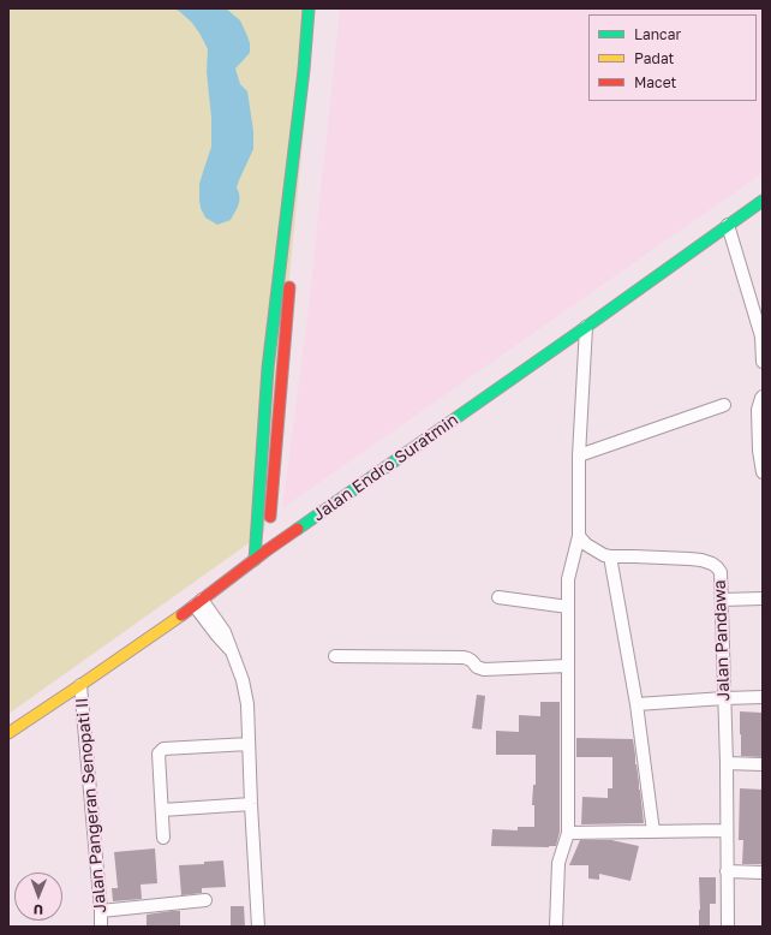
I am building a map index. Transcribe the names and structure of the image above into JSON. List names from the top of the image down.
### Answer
{
  "streets": {
    "street": ["Jalan Endro Suratmin", "Jalan Pandawa", "Jalan Pangeran Senopati II"]
  },
  "crossings": [
    ["Jalan Endro Suratmin", "Jalan Pangeran Senopati II"]
  ],
  "legend": ["Lancar", "Padat", "Macet"],
  "north": "bottom"
}
